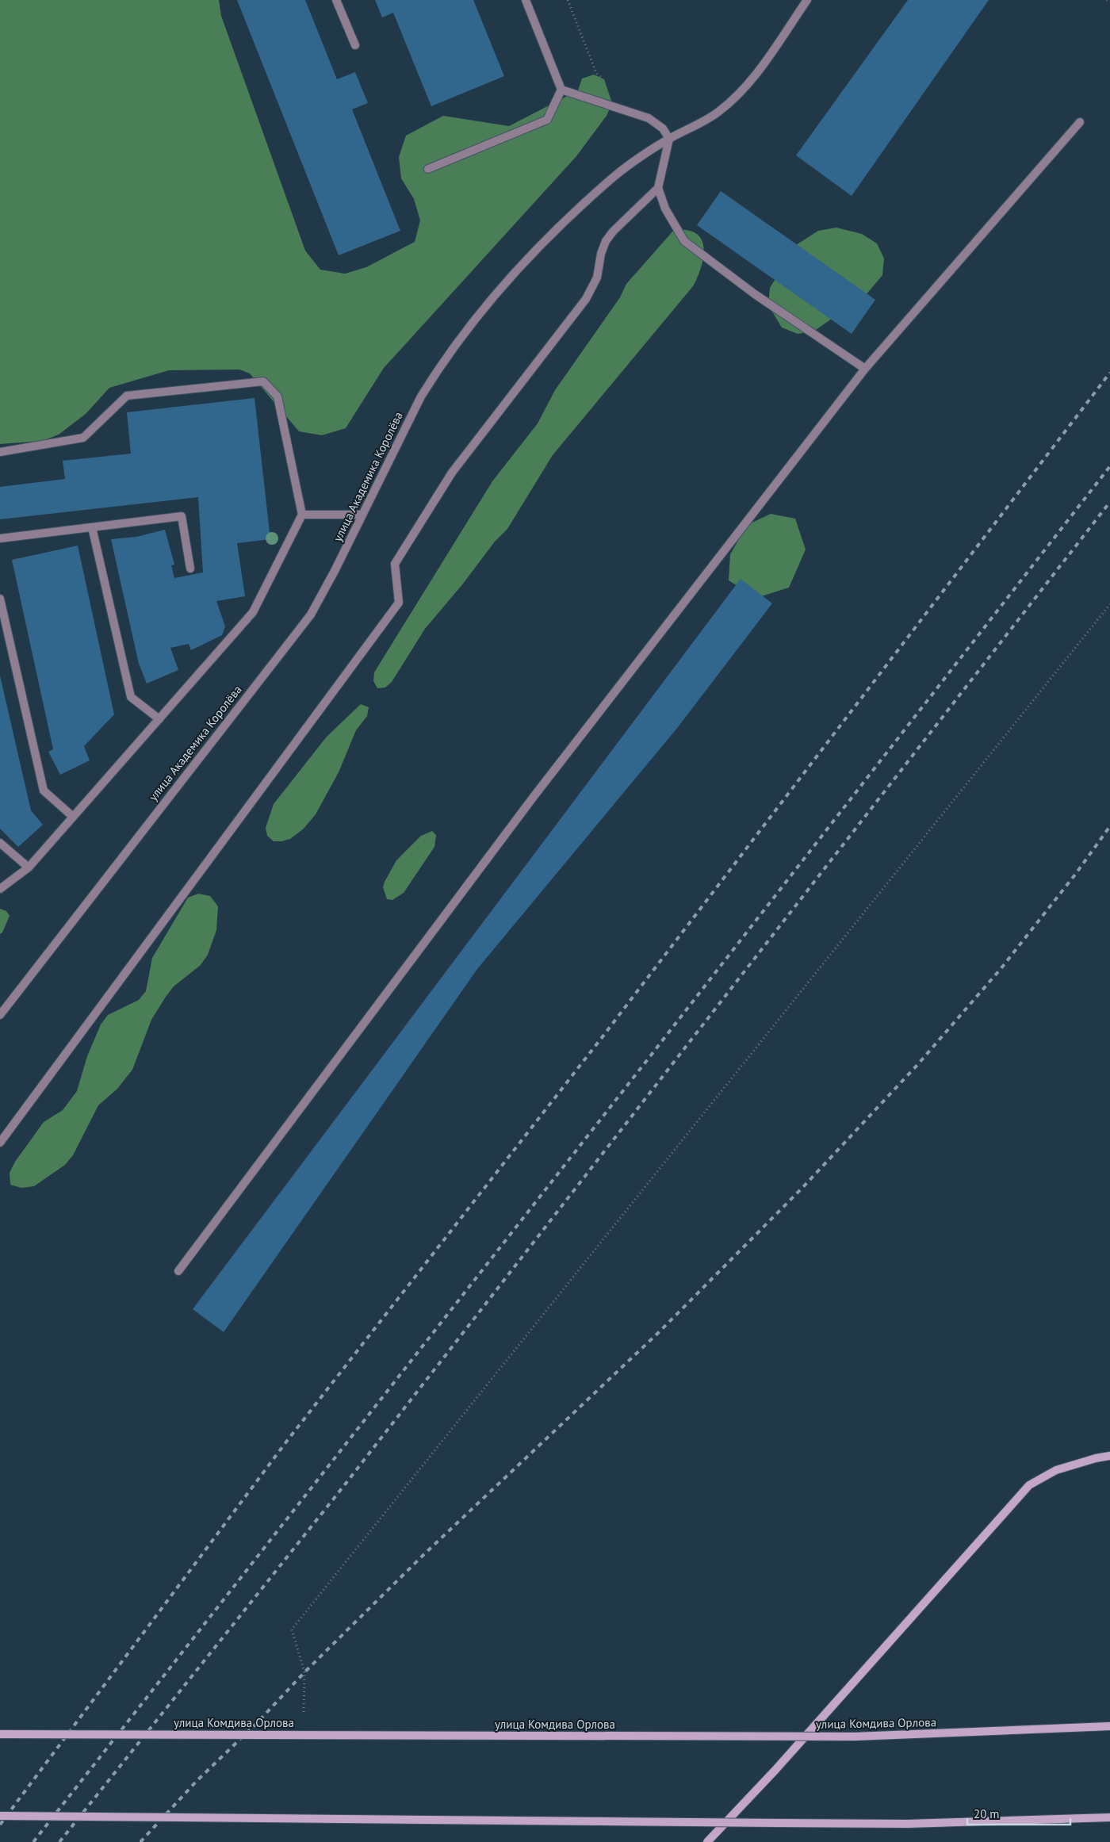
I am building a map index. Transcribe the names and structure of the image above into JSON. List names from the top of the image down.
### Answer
{
  "streets": {
    "main road": ["улица Комдива Орлова"],
    "street": ["улица Академика Королёва"]
  },
  "scale_bar": "20 m"
}
